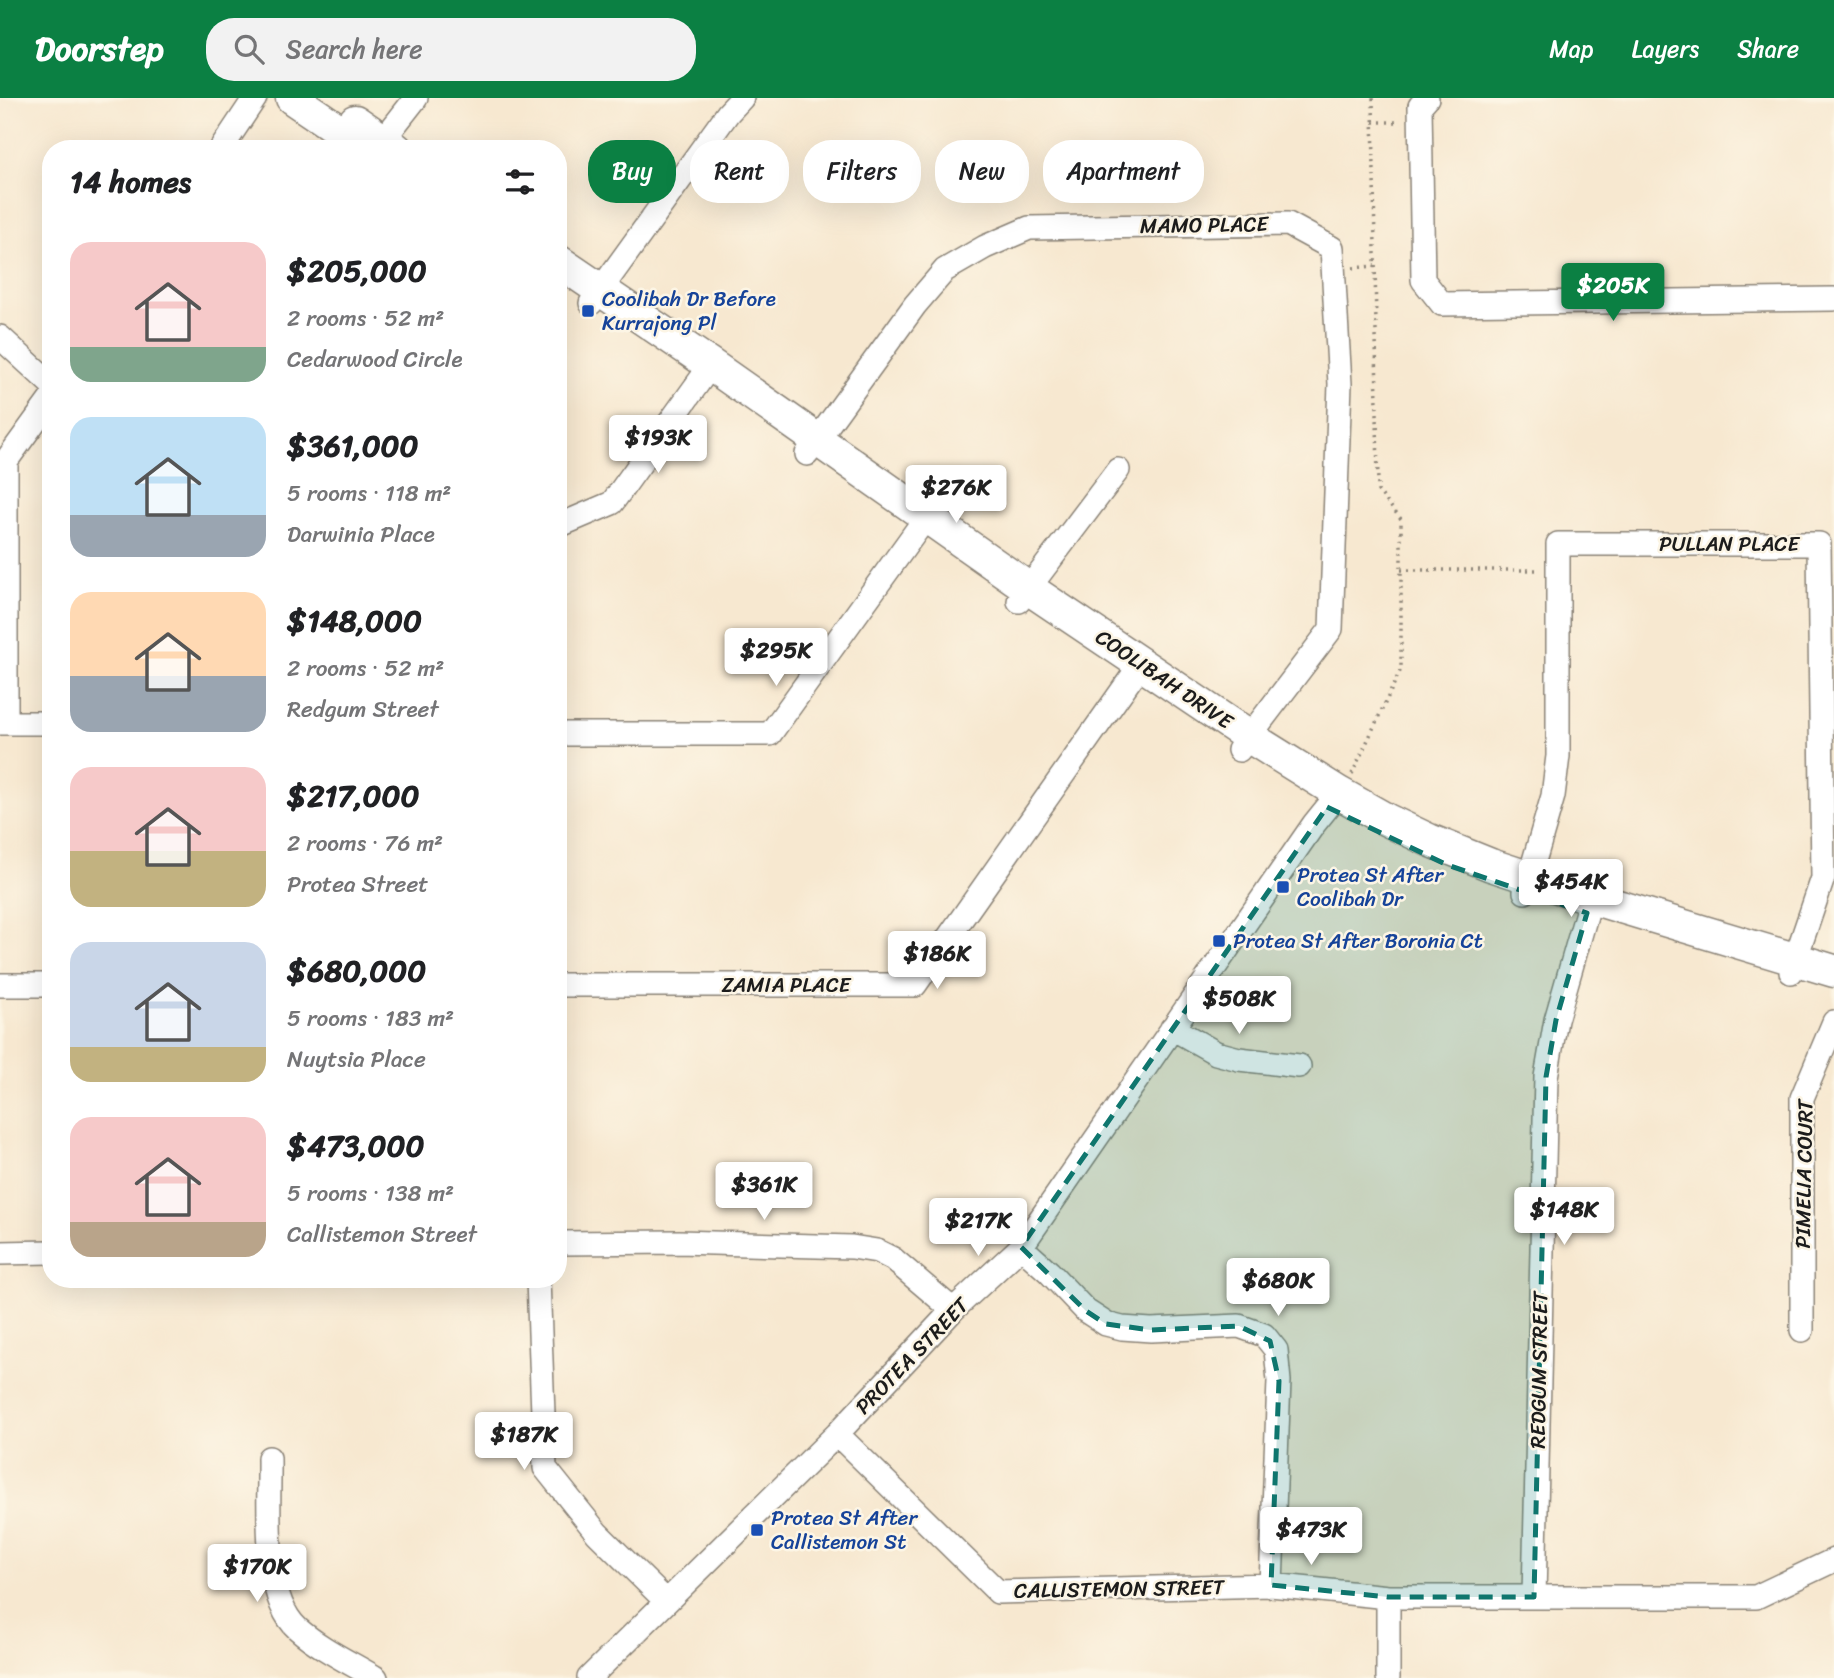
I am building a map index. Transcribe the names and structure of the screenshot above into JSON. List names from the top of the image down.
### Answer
{
  "streets": {
    "main road": ["COOLIBAH DRIVE"],
    "street": [
      "MAMO PLACE",
      "PULLAN PLACE",
      "ZAMIA PLACE",
      "PIMELIA COURT",
      "PROTEA STREET",
      "REDGUM STREET",
      "CALLISTEMON STREET"
    ]
  },
  "crossings": [
    ["MAMO PLACE", "COOLIBAH DRIVE"],
    ["PULLAN PLACE", "COOLIBAH DRIVE"],
    ["COOLIBAH DRIVE", "ZAMIA PLACE"],
    ["COOLIBAH DRIVE", "PROTEA STREET"],
    ["COOLIBAH DRIVE", "REDGUM STREET"],
    ["PROTEA STREET", "CALLISTEMON STREET"],
    ["REDGUM STREET", "CALLISTEMON STREET"]
  ],
  "places": {
    "transit": [
      "Coolibah Dr Before Kurrajong Pl",
      "Protea St After Coolibah Dr",
      "Protea St After Boronia Ct",
      "Protea St After Callistemon St"
    ]
  },
  "page": {
    "header": "Doorstep",
    "search": "Search here",
    "nav": ["Map", "Layers", "Share"],
    "chip": [
      "Buy",
      "Rent",
      "Filters",
      "New",
      "Apartment"
    ],
    "heading": "14 homes",
    "list": [
      {
        "name": "$205,000",
        "note": "2 rooms · 52 m² · Cedarwood Circle"
      },
      {
        "name": "$361,000",
        "note": "5 rooms · 118 m² · Darwinia Place"
      },
      {
        "name": "$148,000",
        "note": "2 rooms · 52 m² · Redgum Street"
      },
      {
        "name": "$217,000",
        "note": "2 rooms · 76 m² · Protea Street"
      },
      {
        "name": "$680,000",
        "note": "5 rooms · 183 m² · Nuytsia Place"
      },
      {
        "name": "$473,000",
        "note": "5 rooms · 138 m² · Callistemon Street"
      }
    ],
    "price": [
      "$205K",
      "$193K",
      "$276K",
      "$295K",
      "$454K",
      "$186K",
      "$508K",
      "$361K",
      "$148K",
      "$217K",
      "$680K",
      "$187K",
      "$473K",
      "$170K"
    ]
  }
}
